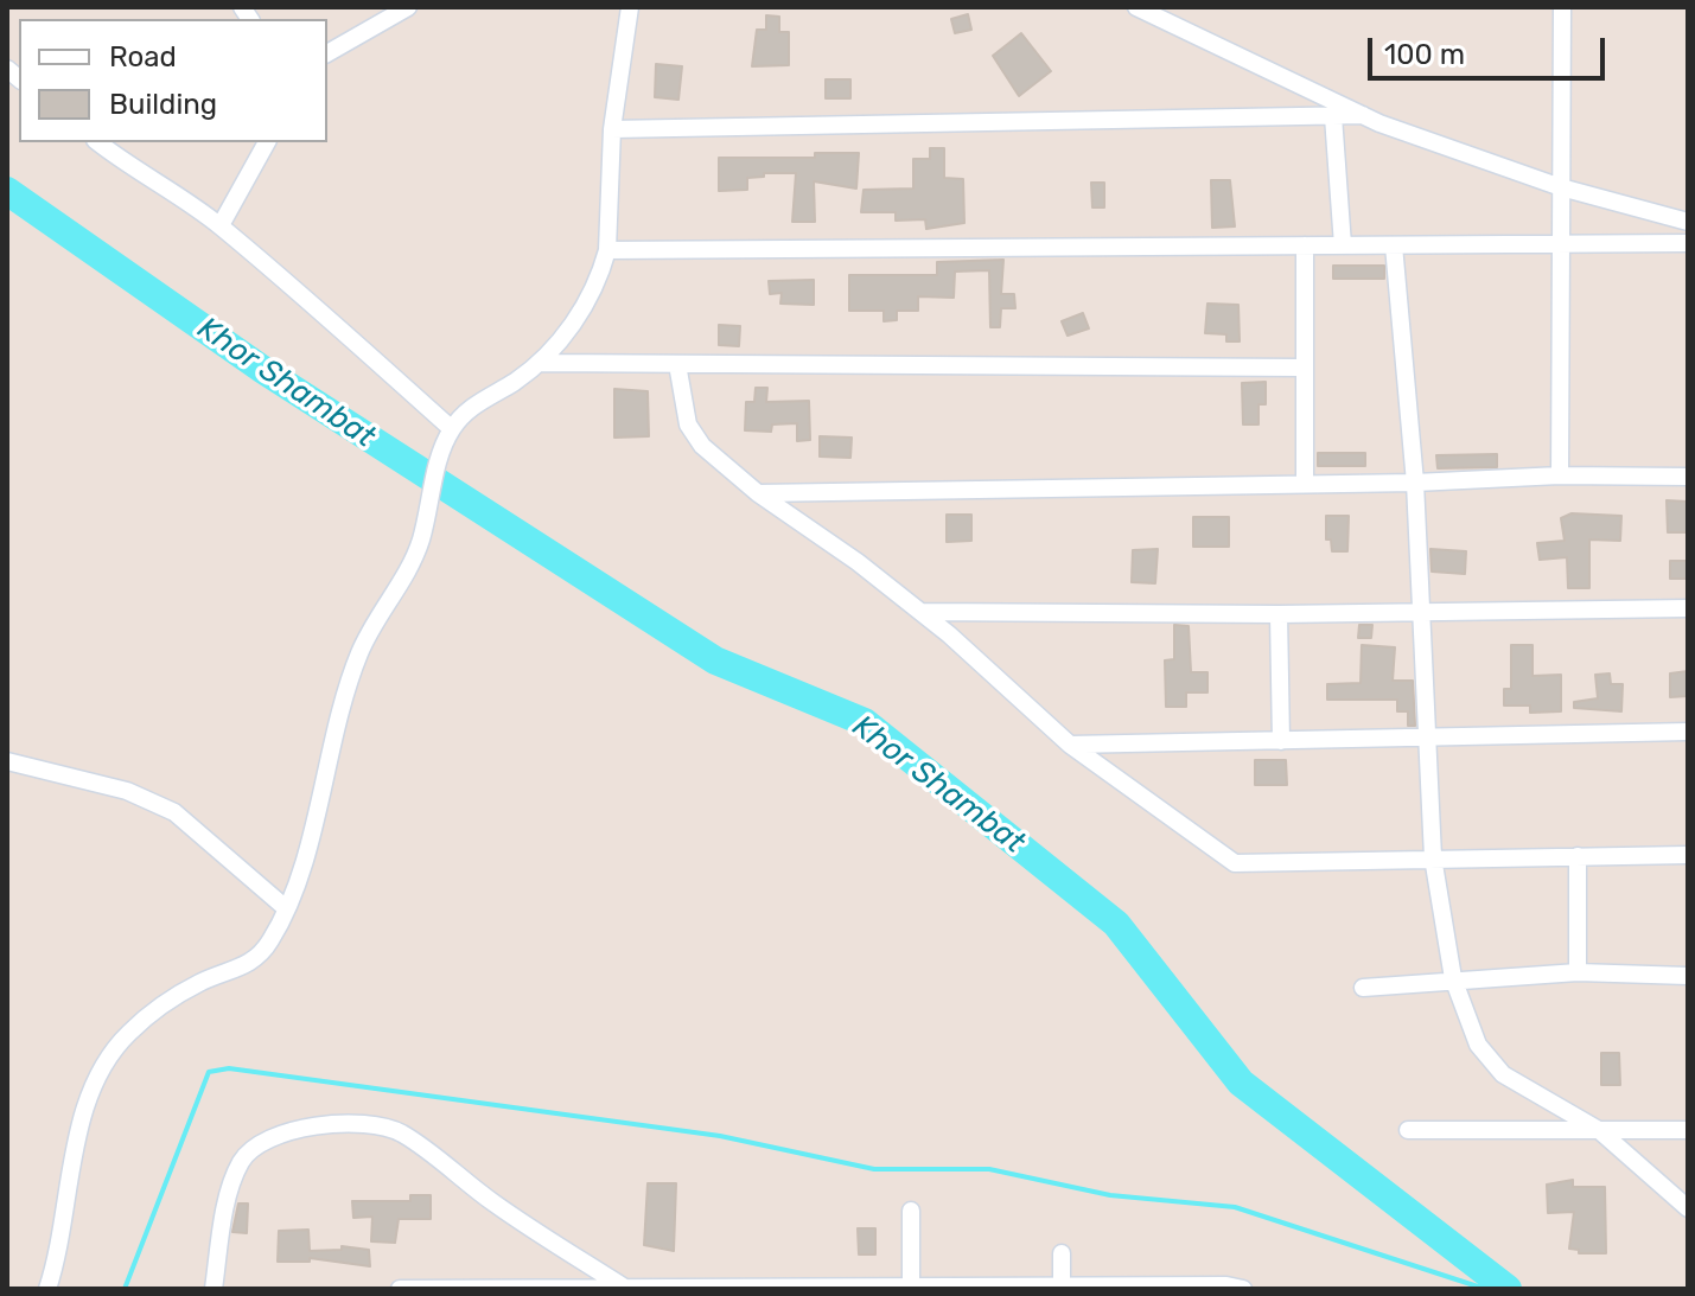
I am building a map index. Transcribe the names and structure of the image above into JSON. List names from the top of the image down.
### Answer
{
  "water": ["Khor Shambat"],
  "legend": ["Road", "Building"],
  "scale_bar": "100 m"
}
